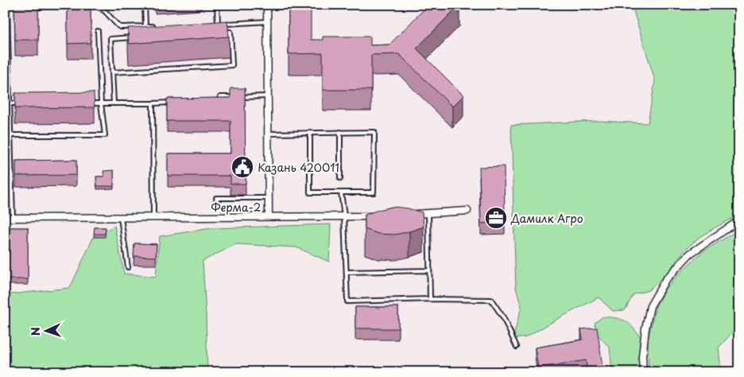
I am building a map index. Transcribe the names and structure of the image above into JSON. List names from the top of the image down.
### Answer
{
  "streets": {
    "street": ["Ферма-2"]
  },
  "places": {
    "public building": ["Казань 420011"],
    "office": ["Дамилк Агро"]
  },
  "north": "left"
}
